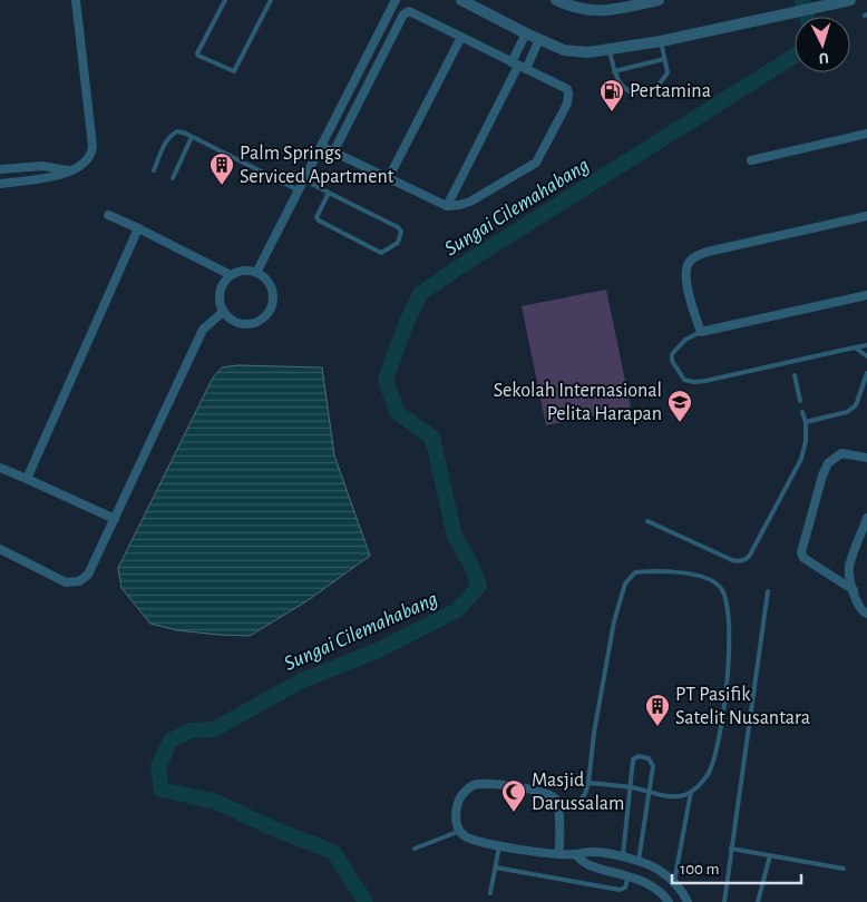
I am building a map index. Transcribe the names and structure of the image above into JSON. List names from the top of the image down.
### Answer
{
  "water": ["Sungai Cilemahabang"],
  "places": {
    "fuel station": ["Pertamina"],
    "building": ["Palm Springs Serviced Apartment", "PT Pasifik Satelit Nusantara"],
    "school or university": ["Sekolah Internasional Pelita Harapan"],
    "mosque": ["Masjid Darussalam"]
  },
  "scale_bar": "100 m",
  "north": "bottom"
}
